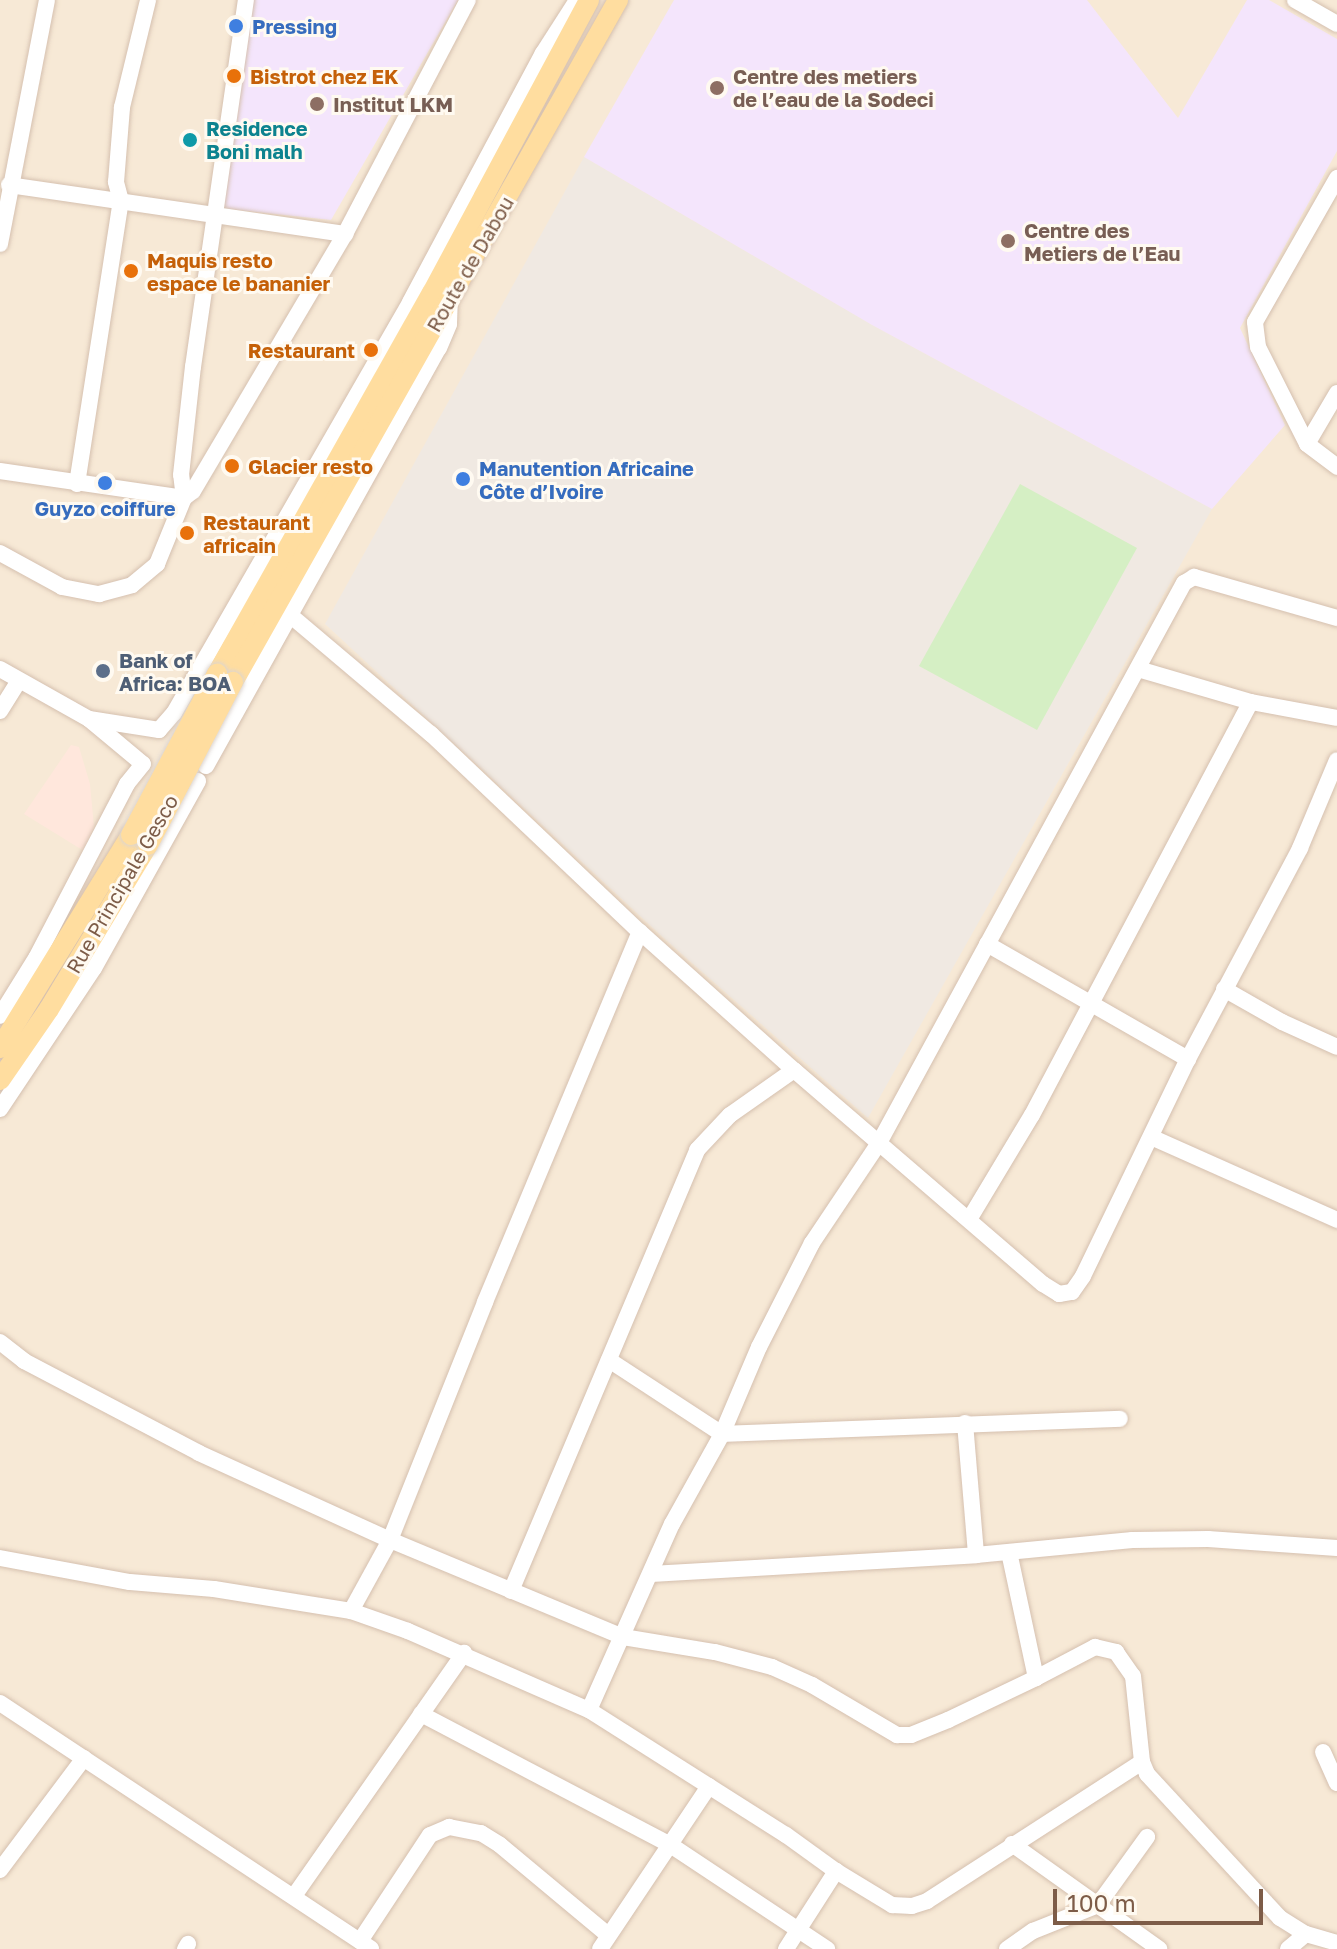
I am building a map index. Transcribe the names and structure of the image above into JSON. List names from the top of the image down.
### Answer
{
  "streets": {
    "main road": ["Route de Dabou", "Rue Principale Gesco"]
  },
  "crossings": [
    ["Route de Dabou", "Rue Principale Gesco"]
  ],
  "places": [
    "Pressing",
    "Bistrot chez EK",
    "Centre des metiers de l’eau de la Sodeci",
    "Institut LKM",
    "Residence Boni malh",
    "Centre des Metiers de l’Eau",
    "Maquis resto espace le bananier",
    "Restaurant",
    "Glacier resto",
    "Manutention Africaine Côte d’Ivoire",
    "Guyzo coiffure",
    "Restaurant africain",
    "Bank of Africa: BOA"
  ],
  "scale_bar": "100 m"
}
